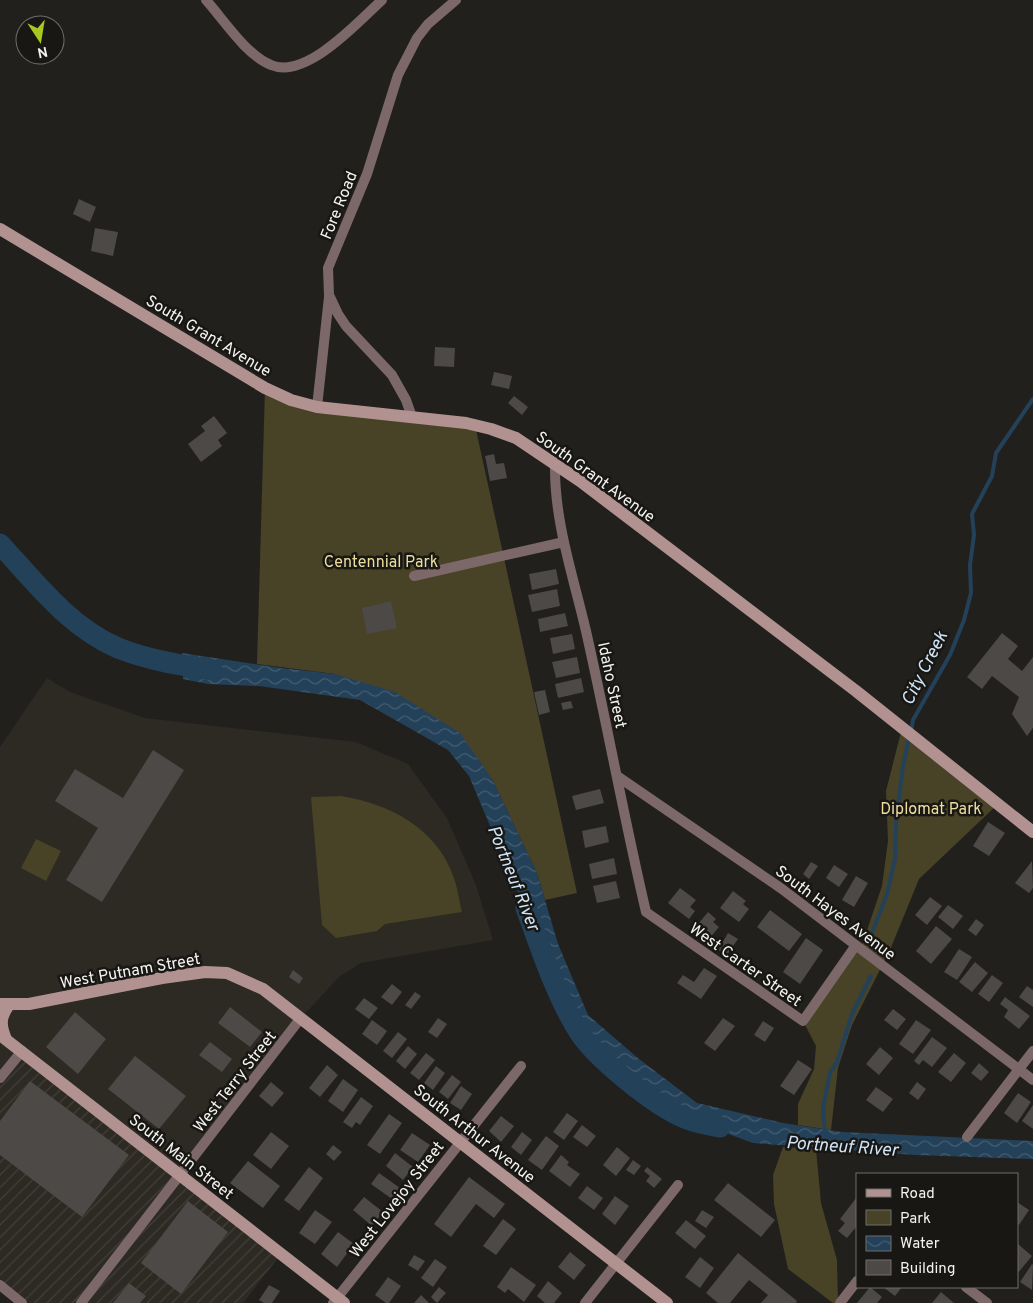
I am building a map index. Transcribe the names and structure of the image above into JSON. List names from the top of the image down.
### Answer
{
  "streets": {
    "main road": [
      "South Grant Avenue",
      "West Putnam Street",
      "South Arthur Avenue",
      "South Main Street"
    ],
    "street": [
      "Fore Road",
      "Idaho Street",
      "South Hayes Avenue",
      "West Carter Street",
      "West Terry Street",
      "West Lovejoy Street"
    ]
  },
  "crossings": [
    ["Fore Road", "South Grant Avenue"],
    ["South Grant Avenue", "Idaho Street"],
    ["Idaho Street", "South Hayes Avenue"],
    ["Idaho Street", "West Carter Street"],
    ["South Hayes Avenue", "West Carter Street"],
    ["West Putnam Street", "South Arthur Avenue"],
    ["West Terry Street", "South Arthur Avenue"],
    ["West Terry Street", "South Main Street"],
    ["South Arthur Avenue", "West Lovejoy Street"],
    ["South Main Street", "West Lovejoy Street"]
  ],
  "water": ["City Creek", "Portneuf River"],
  "parks": ["Centennial Park", "Diplomat Park"],
  "legend": [
    "Road",
    "Park",
    "Water",
    "Building"
  ],
  "north": "bottom"
}
